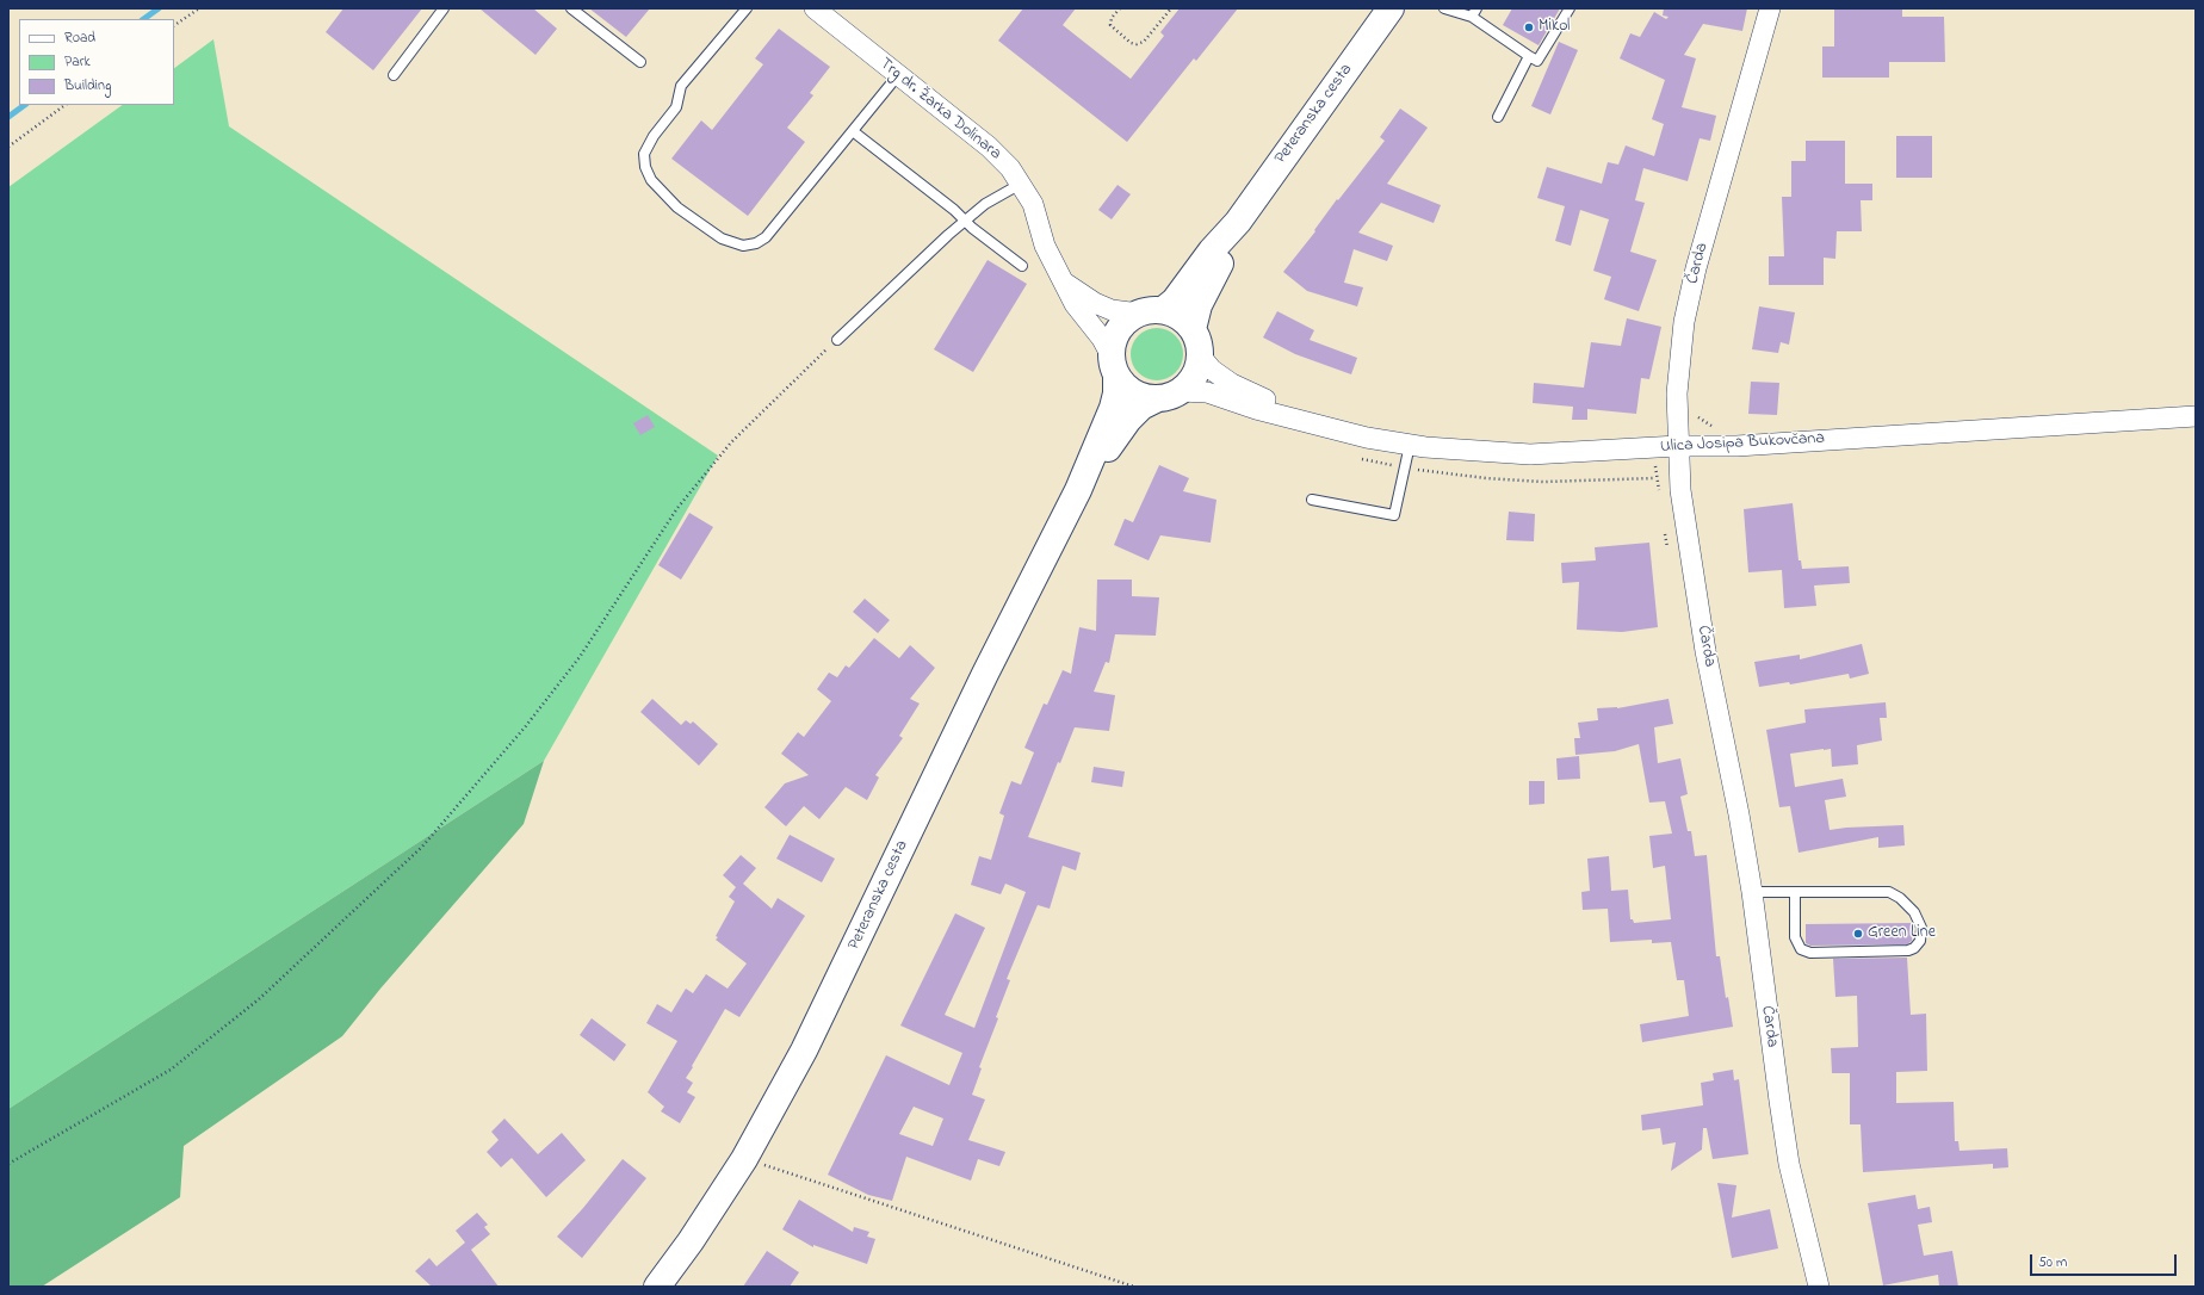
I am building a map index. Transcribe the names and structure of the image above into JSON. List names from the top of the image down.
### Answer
{
  "streets": {
    "main road": ["Peteranska cesta"],
    "street": ["Trg dr. Žarka Dolinara", "Čarda", "Ulica Josipa Bukovčana"]
  },
  "crossings": [
    ["Trg dr. Žarka Dolinara", "Peteranska cesta"],
    ["Trg dr. Žarka Dolinara", "Ulica Josipa Bukovčana"],
    ["Peteranska cesta", "Ulica Josipa Bukovčana"],
    ["Čarda", "Ulica Josipa Bukovčana"]
  ],
  "places": ["Mikol", "Green Line"],
  "legend": ["Road", "Park", "Building"],
  "scale_bar": "50 m"
}
